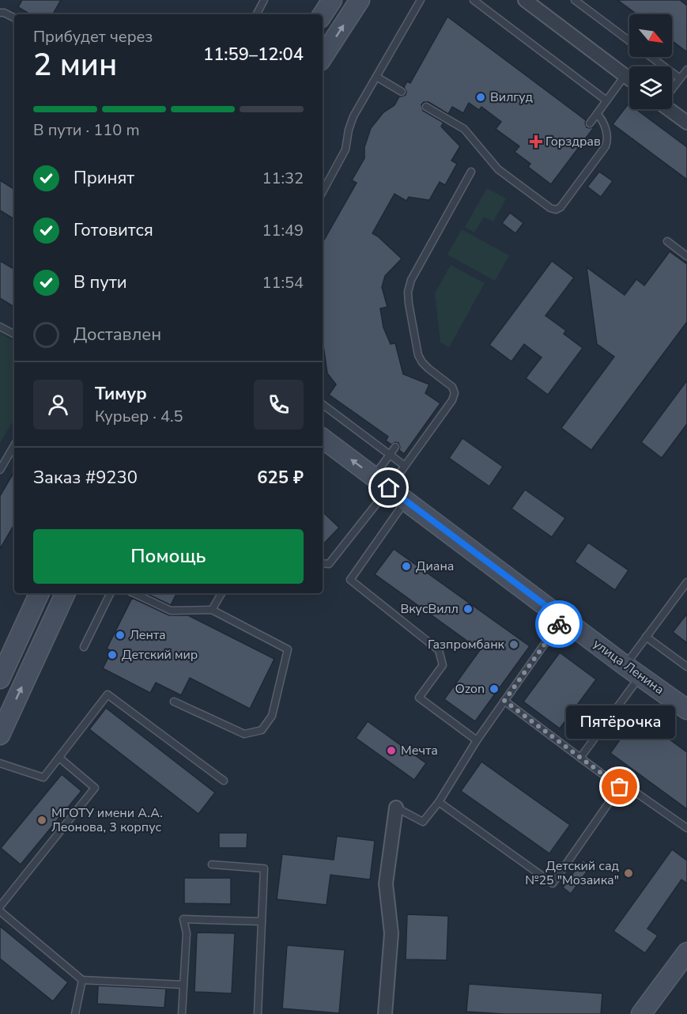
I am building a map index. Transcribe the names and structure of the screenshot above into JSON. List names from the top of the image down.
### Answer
{
  "streets": {
    "main road": ["улица Ленина"]
  },
  "places": {
    "other": [
      "Вилгуд",
      "Диана",
      "ВкусВилл",
      "Лента",
      "Газпромбанк",
      "Детский мир",
      "Ozon",
      "Мечта",
      "Пятёрочка",
      "МГОТУ имени А.А. Леонова, 3 корпус",
      "Детский сад №25 \"Мозаика\""
    ],
    "health": ["Горздрав"]
  },
  "north": "bottom right",
  "page": {
    "heading": ["2 мин", "Прибудет через", "11:59–12:04"],
    "panel": [
      "Тимур",
      "Курьер · 4.5",
      "Заказ #9230",
      "625 ₽"
    ],
    "bar": "В пути · 110 m",
    "list": [
      ["Принят", "11:32"],
      ["Готовится", "11:49"],
      ["В пути", "11:54"],
      "Доставлен"
    ],
    "buttons": "Помощь",
    "bubble": "Пятёрочка"
  }
}
